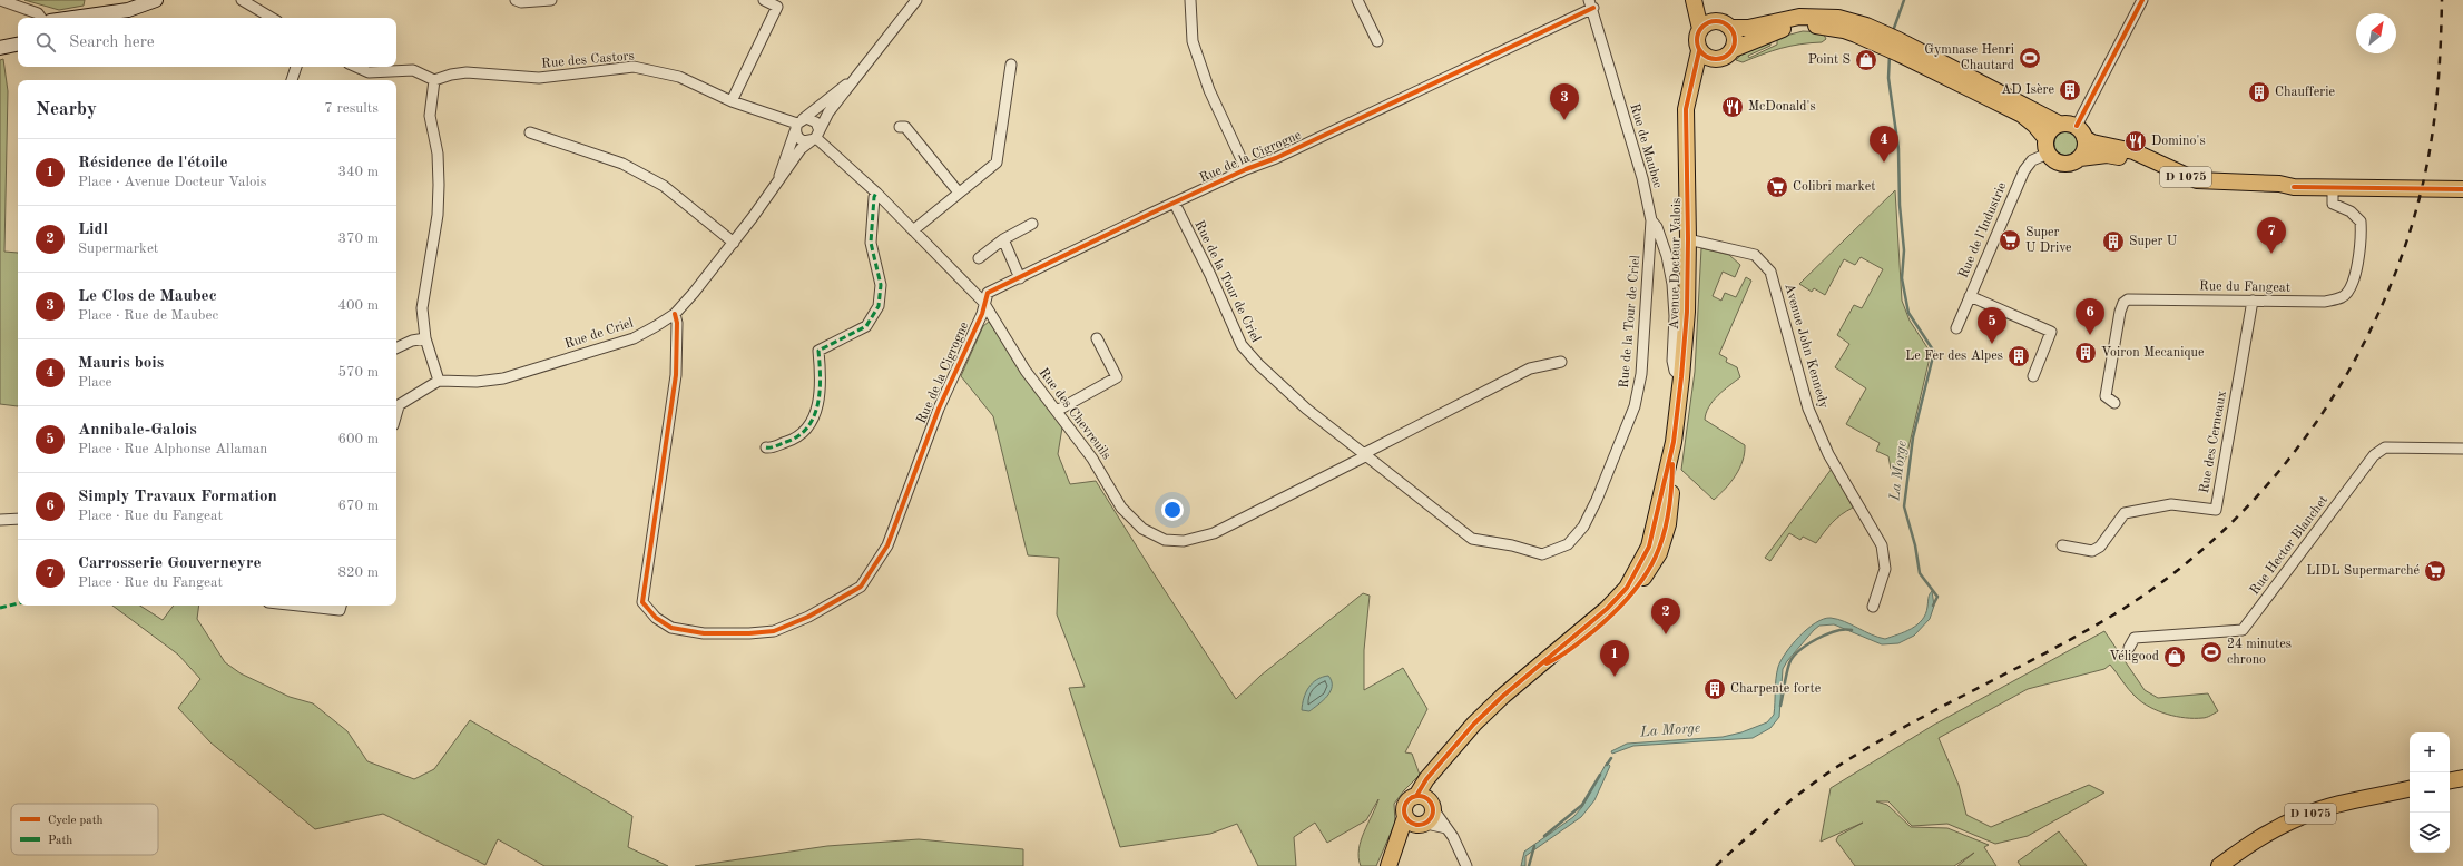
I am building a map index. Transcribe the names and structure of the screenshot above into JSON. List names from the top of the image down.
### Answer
{
  "streets": {
    "main road": ["D 1075", "Avenue Docteur Valois"],
    "street": [
      "Rue des Castors",
      "Rue de Maubec",
      "Rue de la Cigrogne",
      "Rue de l'Industrie",
      "Rue de la Tour de Criel",
      "Rue du Fangeat",
      "Rue de Criel",
      "Avenue John Kennedy",
      "Rue des Chevreuils",
      "Rue des Cerneaux",
      "Rue Hector Blanchet"
    ]
  },
  "crossings": [
    ["Rue des Castors", "Rue de Criel"],
    ["Rue de Maubec", "Rue de la Cigrogne"],
    ["Rue de Maubec", "Avenue Docteur Valois"],
    ["Rue de Maubec", "Rue de la Tour de Criel"],
    ["Rue de la Cigrogne", "Rue de la Tour de Criel"],
    ["Rue de la Cigrogne", "Rue de Criel"],
    ["Rue de la Cigrogne", "Rue des Chevreuils"],
    ["D 1075", "Rue de l'Industrie"],
    ["D 1075", "Rue du Fangeat"],
    ["Avenue Docteur Valois", "Avenue John Kennedy"],
    ["Rue de la Tour de Criel", "Rue des Chevreuils"],
    ["Rue du Fangeat", "Rue des Cerneaux"],
    ["Rue de Criel", "Rue des Chevreuils"]
  ],
  "water": ["La Morge"],
  "places": {
    "sports": ["Gymnase Henri Chautard", "24 minutes chrono"],
    "shop": ["Point S", "Véligood"],
    "building": [
      "AD Isère",
      "Chaufferie",
      "Super U",
      "Voiron Mecanique",
      "Le Fer des Alpes",
      "Charpente forte"
    ],
    "restaurant": ["McDonald's", "Domino's"],
    "supermarket": ["Colibri market", "Super U Drive", "LIDL Supermarché"]
  },
  "legend": ["Cycle path", "Path"],
  "north": "top right",
  "page": {
    "search": "Search here",
    "heading": ["Nearby", "7 results"],
    "pins": [
      "3",
      "4",
      "7",
      "6",
      "5",
      "2",
      "1"
    ],
    "list": [
      {
        "mark": "1",
        "name": "Résidence de l'étoile",
        "note": "Place · Avenue Docteur Valois",
        "value": "340 m"
      },
      {
        "mark": "2",
        "name": "Lidl",
        "note": "Supermarket",
        "value": "370 m"
      },
      {
        "mark": "3",
        "name": "Le Clos de Maubec",
        "note": "Place · Rue de Maubec",
        "value": "400 m"
      },
      {
        "mark": "4",
        "name": "Mauris bois",
        "note": "Place",
        "value": "570 m"
      },
      {
        "mark": "5",
        "name": "Annibale-Galois",
        "note": "Place · Rue Alphonse Allaman",
        "value": "600 m"
      },
      {
        "mark": "6",
        "name": "Simply Travaux Formation",
        "note": "Place · Rue du Fangeat",
        "value": "670 m"
      },
      {
        "mark": "7",
        "name": "Carrosserie Gouverneyre",
        "note": "Place · Rue du Fangeat",
        "value": "820 m"
      }
    ],
    "map_buttons": ["+", "−"]
  }
}
